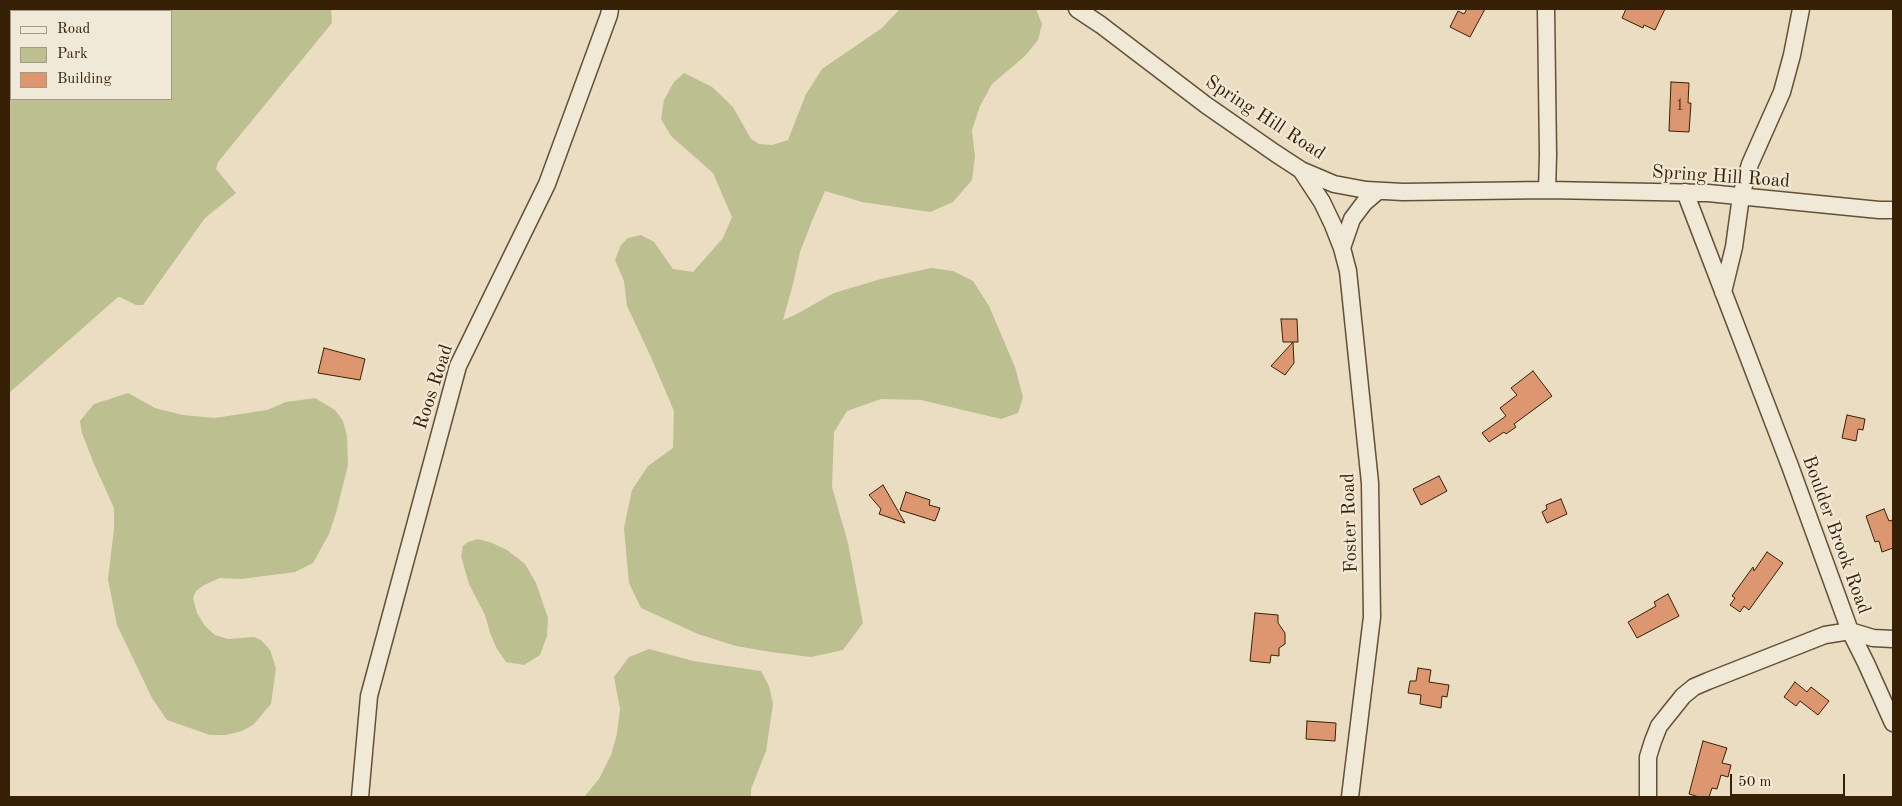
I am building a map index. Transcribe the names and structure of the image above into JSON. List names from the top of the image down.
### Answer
{
  "streets": {
    "street": [
      "Spring Hill Road",
      "Roos Road",
      "Foster Road",
      "Boulder Brook Road"
    ]
  },
  "crossings": [
    ["Spring Hill Road", "Foster Road"],
    ["Spring Hill Road", "Boulder Brook Road"]
  ],
  "house_numbers": ["1"],
  "legend": ["Road", "Park", "Building"],
  "scale_bar": "50 m"
}
